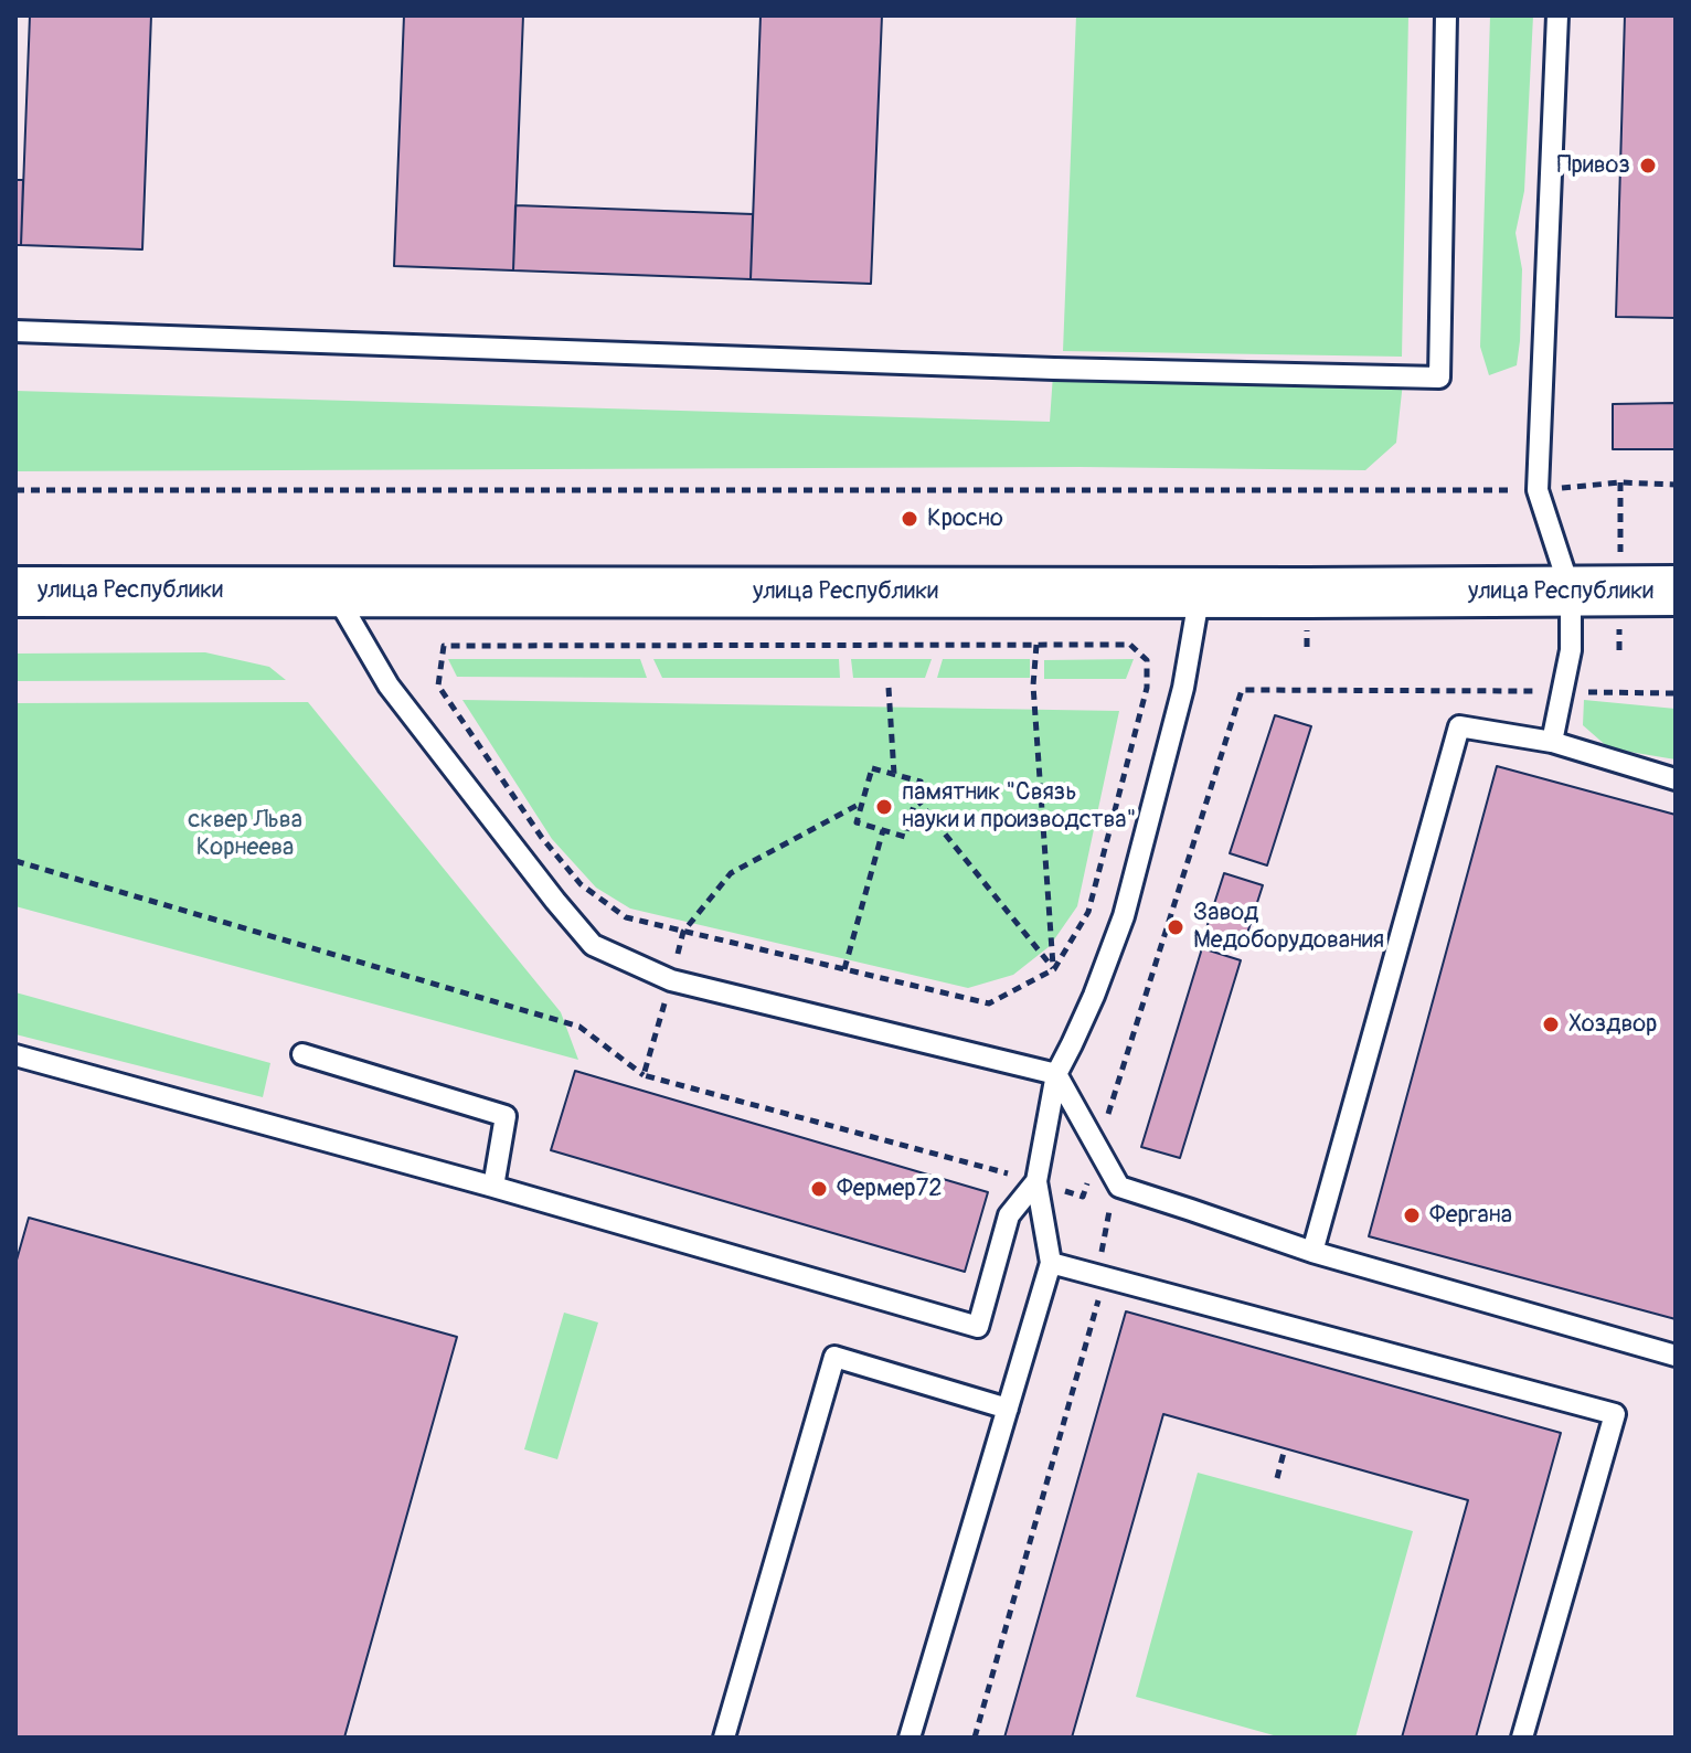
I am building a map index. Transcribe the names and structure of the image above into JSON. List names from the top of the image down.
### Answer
{
  "streets": {
    "main road": ["улица Республики"]
  },
  "parks": ["сквер Льва Корнеева"],
  "places": [
    "Привоз",
    "Кросно",
    "памятник \"Связь науки и производства\"",
    "Завод Медоборудования",
    "Хоздвор",
    "Фермер72",
    "Фергана"
  ]
}
